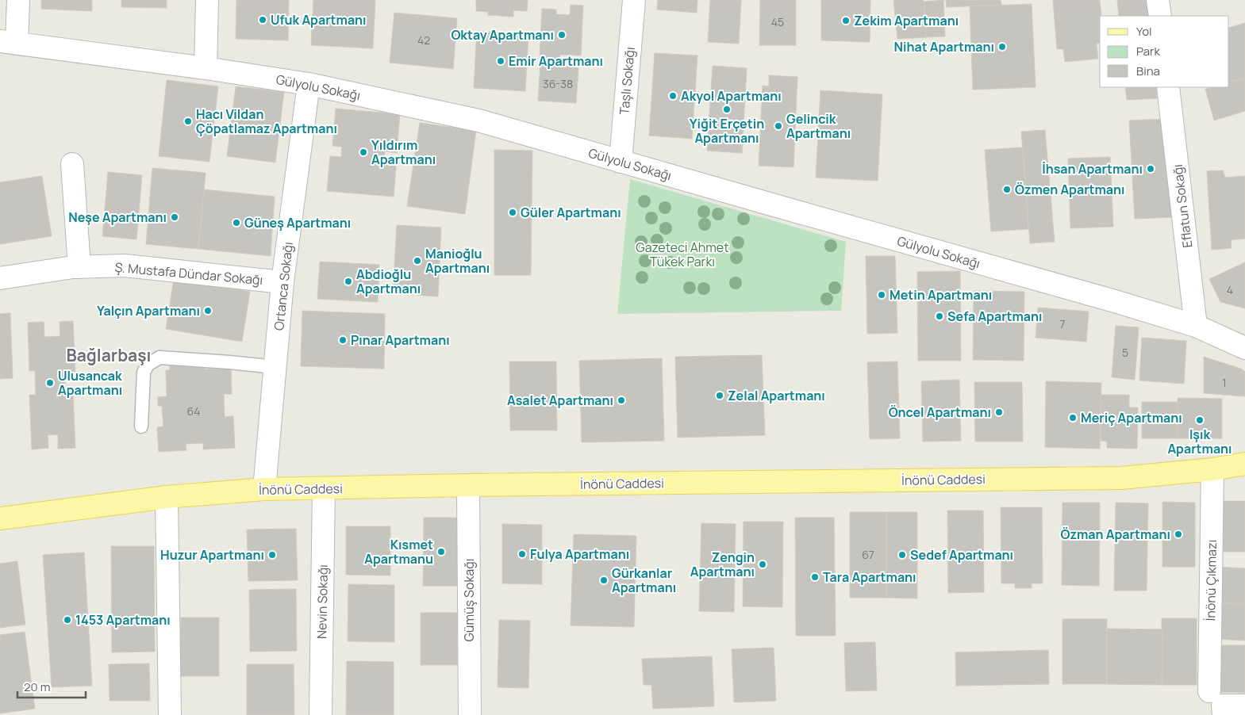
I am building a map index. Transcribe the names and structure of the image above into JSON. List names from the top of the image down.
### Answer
{
  "streets": {
    "main road": ["İnönü Caddesi"],
    "street": [
      "Taşlı Sokağı",
      "Gülyolu Sokağı",
      "Eflatun Sokağı",
      "Ş. Mustafa Dündar Sokağı",
      "Ortanca Sokağı",
      "İnönü Çıkmazı",
      "Gümüş Sokağı",
      "Nevin Sokağı"
    ]
  },
  "crossings": [
    ["Taşlı Sokağı", "Gülyolu Sokağı"],
    ["Gülyolu Sokağı", "Eflatun Sokağı"],
    ["Gülyolu Sokağı", "Ortanca Sokağı"],
    ["Ş. Mustafa Dündar Sokağı", "Ortanca Sokağı"],
    ["Ortanca Sokağı", "İnönü Caddesi"],
    ["İnönü Caddesi", "İnönü Çıkmazı"],
    ["İnönü Caddesi", "Gümüş Sokağı"],
    ["İnönü Caddesi", "Nevin Sokağı"]
  ],
  "districts": ["Bağlarbaşı"],
  "parks": ["Gazeteci Ahmet Tükek Parkı"],
  "places": [
    "Ufuk Apartmanı",
    "Zekim Apartmanı",
    "Oktay Apartmanı",
    "Nihat Apartmanı",
    "Emir Apartmanı",
    "Akyol Apartmanı",
    "Yiğit Erçetin Apartmanı",
    "Hacı Vildan Çöpatlamaz Apartmanı",
    "Gelincik Apartmanı",
    "Yıldırım Apartmanı",
    "İhsan Apartmanı",
    "Özmen Apartmanı",
    "Güler Apartmanı",
    "Neşe Apartmanı",
    "Güneş Apartmanı",
    "Manioğlu Apartmanı",
    "Abdioğlu Apartmanı",
    "Metin Apartmanı",
    "Yalçın Apartmanı",
    "Sefa Apartmanı",
    "Pınar Apartmanı",
    "Ulusancak Apartmanı",
    "Zelal Apartmanı",
    "Asalet Apartmanı",
    "Öncel Apartmanı",
    "Meriç Apartmanı",
    "Işık Apartmanı",
    "Özman Apartmanı",
    "Kısmet Apartmanu",
    "Fulya Apartmanı",
    "Huzur Apartmanı",
    "Sedef Apartmanı",
    "Zengin Apartmanı",
    "Tara Apartmanı",
    "Gürkanlar Apartmanı",
    "1453 Apartmanı"
  ],
  "house_numbers": [
    "45",
    "42",
    "36-38",
    "4",
    "7",
    "5",
    "1",
    "64",
    "67"
  ],
  "legend": ["Yol", "Park", "Bina"],
  "scale_bar": "20 m"
}
